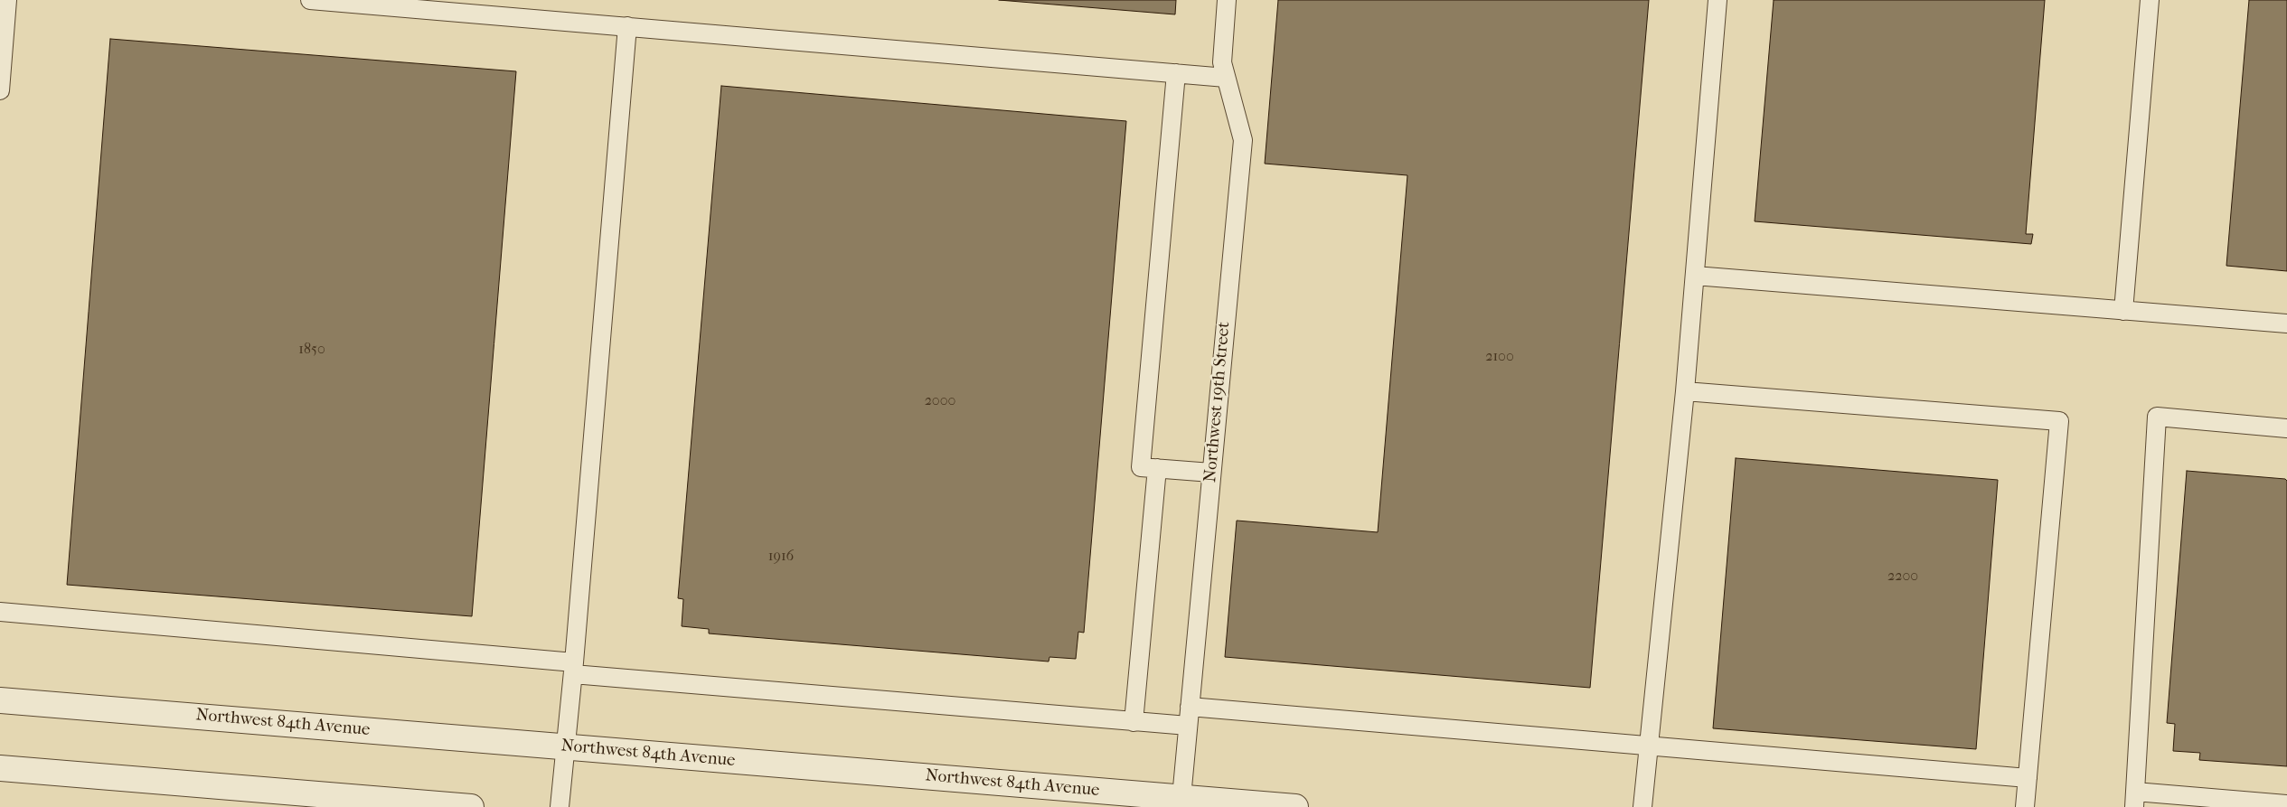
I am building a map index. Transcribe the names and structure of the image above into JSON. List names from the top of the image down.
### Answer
{
  "streets": {
    "street": ["Northwest 84th Avenue"],
    "lane": ["Northwest 19th Street"]
  },
  "crossings": [
    ["Northwest 19th Street", "Northwest 84th Avenue"]
  ],
  "house_numbers": [
    "1850",
    "2100",
    "2000",
    "1916",
    "2200"
  ]
}
